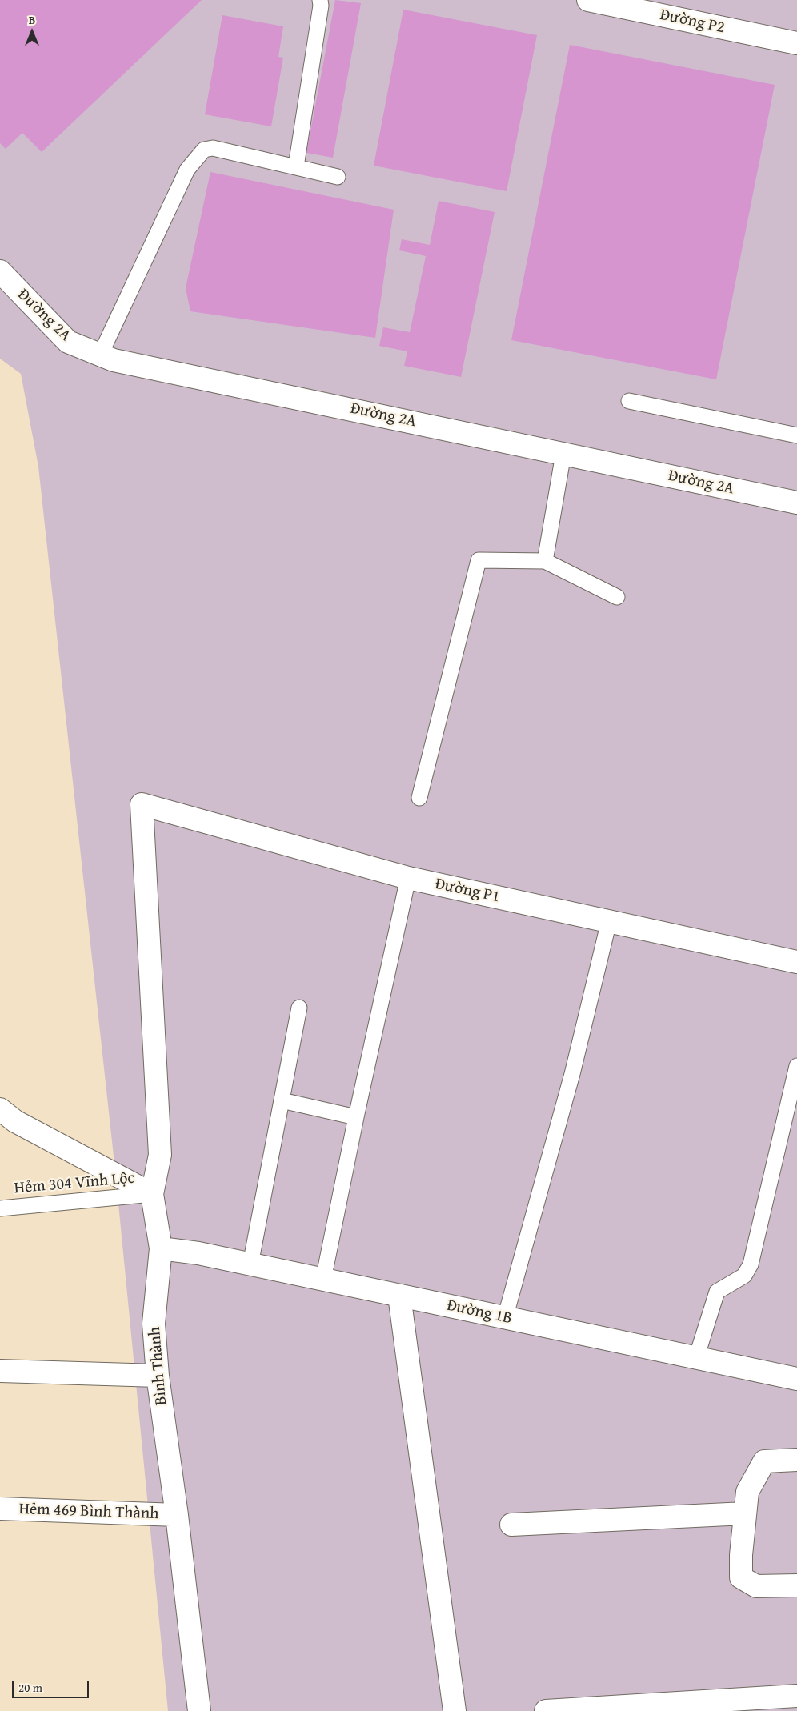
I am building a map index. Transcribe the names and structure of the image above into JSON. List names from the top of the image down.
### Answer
{
  "streets": {
    "street": [
      "Đường P2",
      "Đường 2A",
      "Đường P1",
      "Đường 1B",
      "Bình Thành",
      "Hẻm 469 Bình Thành"
    ],
    "lane": ["Hẻm 304 Vĩnh Lộc"]
  },
  "crossings": [
    ["Đường P1", "Hẻm 304 Vĩnh Lộc"],
    ["Đường P1", "Bình Thành"],
    ["Hẻm 304 Vĩnh Lộc", "Bình Thành"],
    ["Đường 1B", "Bình Thành"],
    ["Bình Thành", "Hẻm 469 Bình Thành"]
  ],
  "scale_bar": "20 m",
  "north": "top"
}
